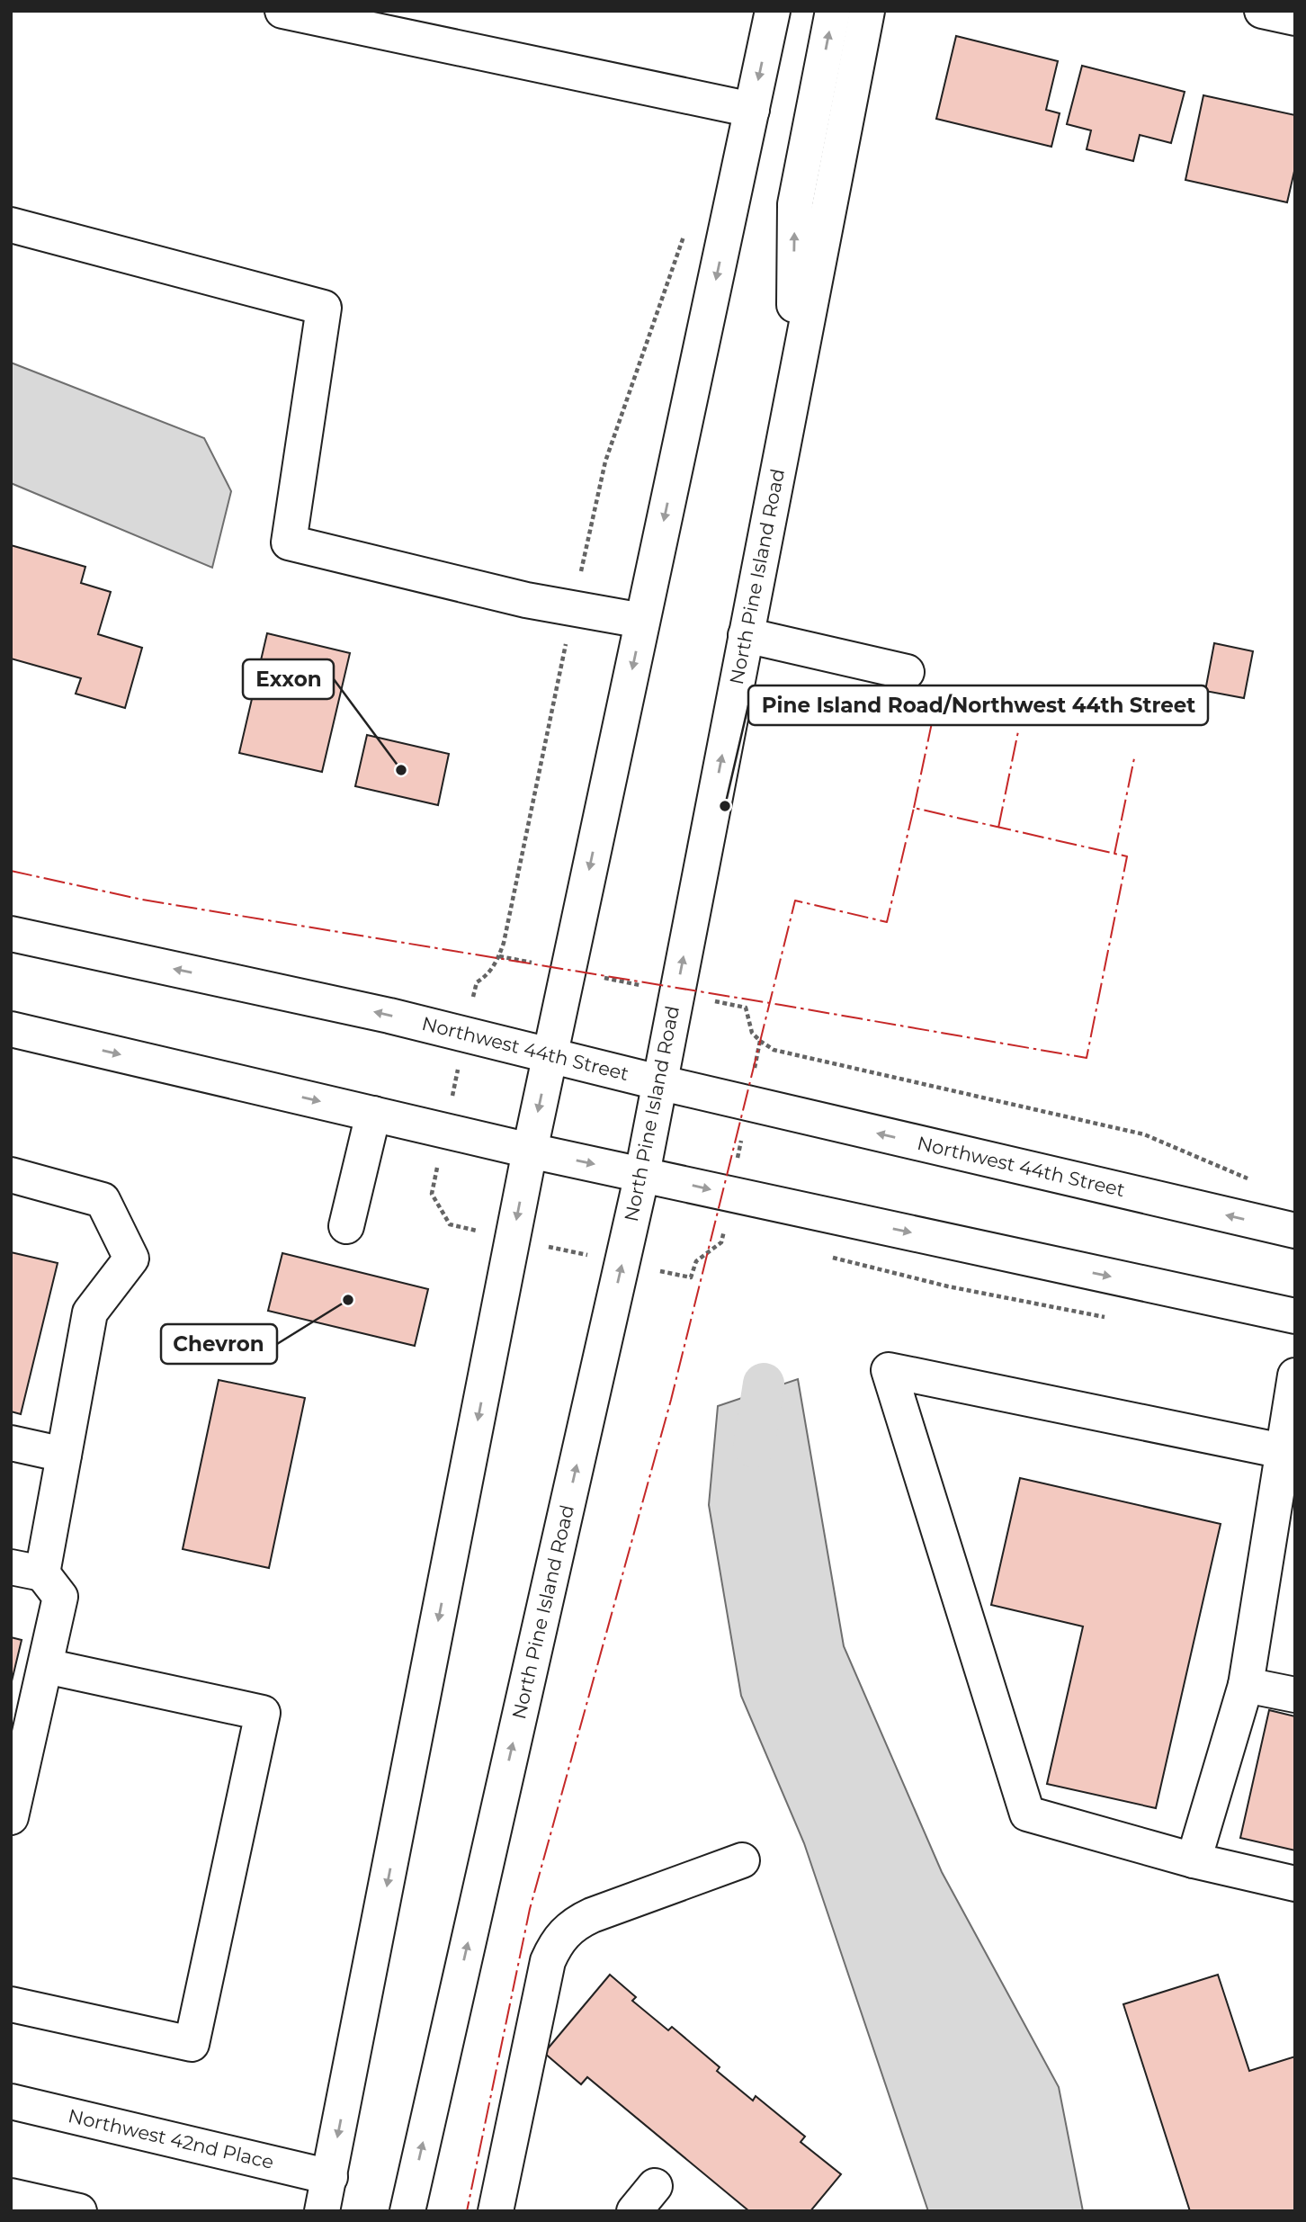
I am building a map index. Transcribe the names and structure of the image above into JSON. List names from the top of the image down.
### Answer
{
  "streets": {
    "main road": ["North Pine Island Road", "Northwest 44th Street", "Northwest 42nd Place"]
  },
  "crossings": [
    ["North Pine Island Road", "Northwest 44th Street"]
  ],
  "places": ["Exxon", "Pine Island Road/Northwest 44th Street", "Chevron"]
}
